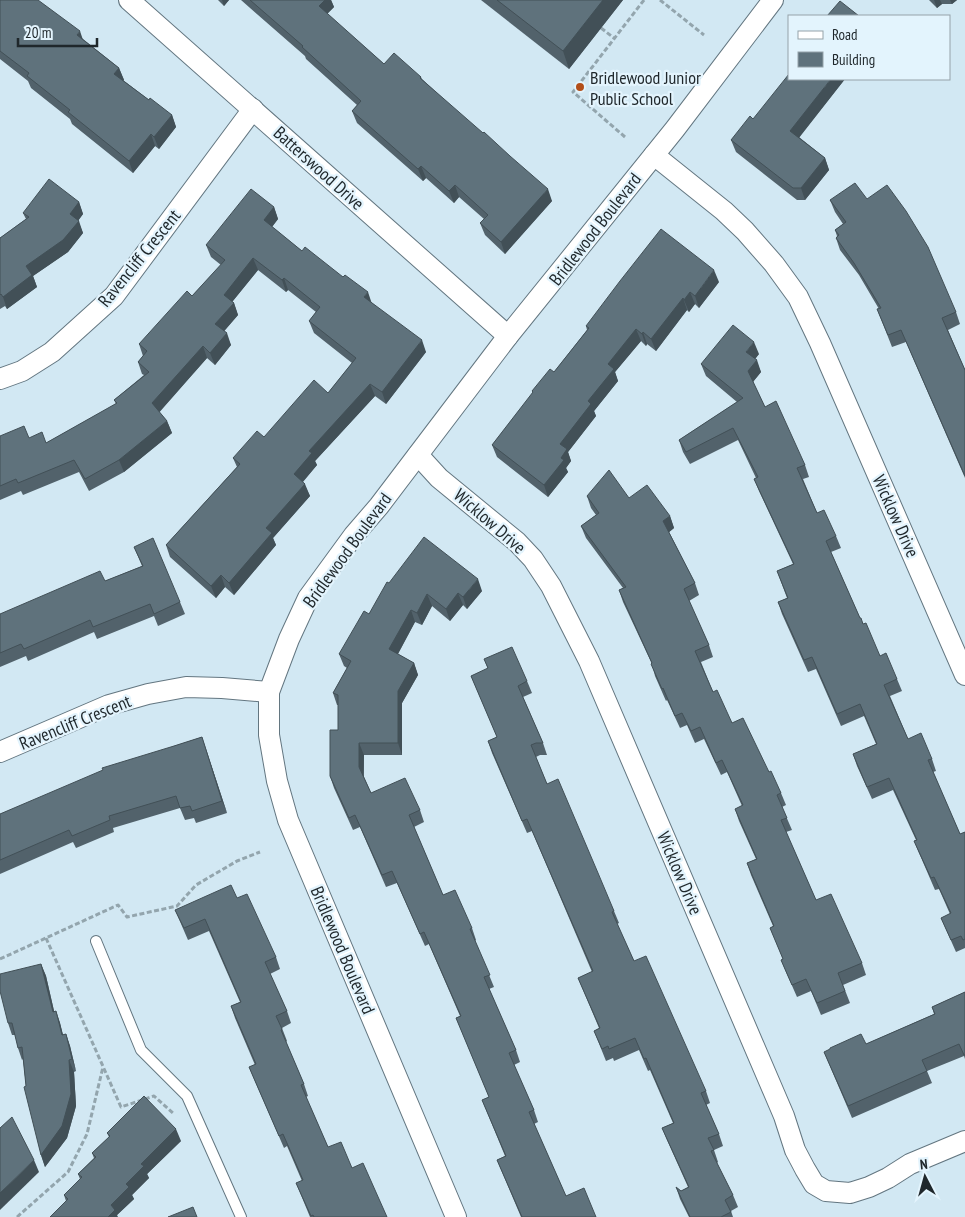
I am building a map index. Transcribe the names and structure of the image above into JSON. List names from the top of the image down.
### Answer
{
  "streets": {
    "street": [
      "Batterswood Drive",
      "Bridlewood Boulevard",
      "Ravencliff Crescent",
      "Wicklow Drive"
    ]
  },
  "crossings": [
    ["Batterswood Drive", "Bridlewood Boulevard"],
    ["Batterswood Drive", "Ravencliff Crescent"],
    ["Bridlewood Boulevard", "Ravencliff Crescent"],
    ["Bridlewood Boulevard", "Wicklow Drive"]
  ],
  "places": ["Bridlewood Junior Public School"],
  "legend": ["Road", "Building"],
  "scale_bar": "20 m",
  "north": "top"
}
